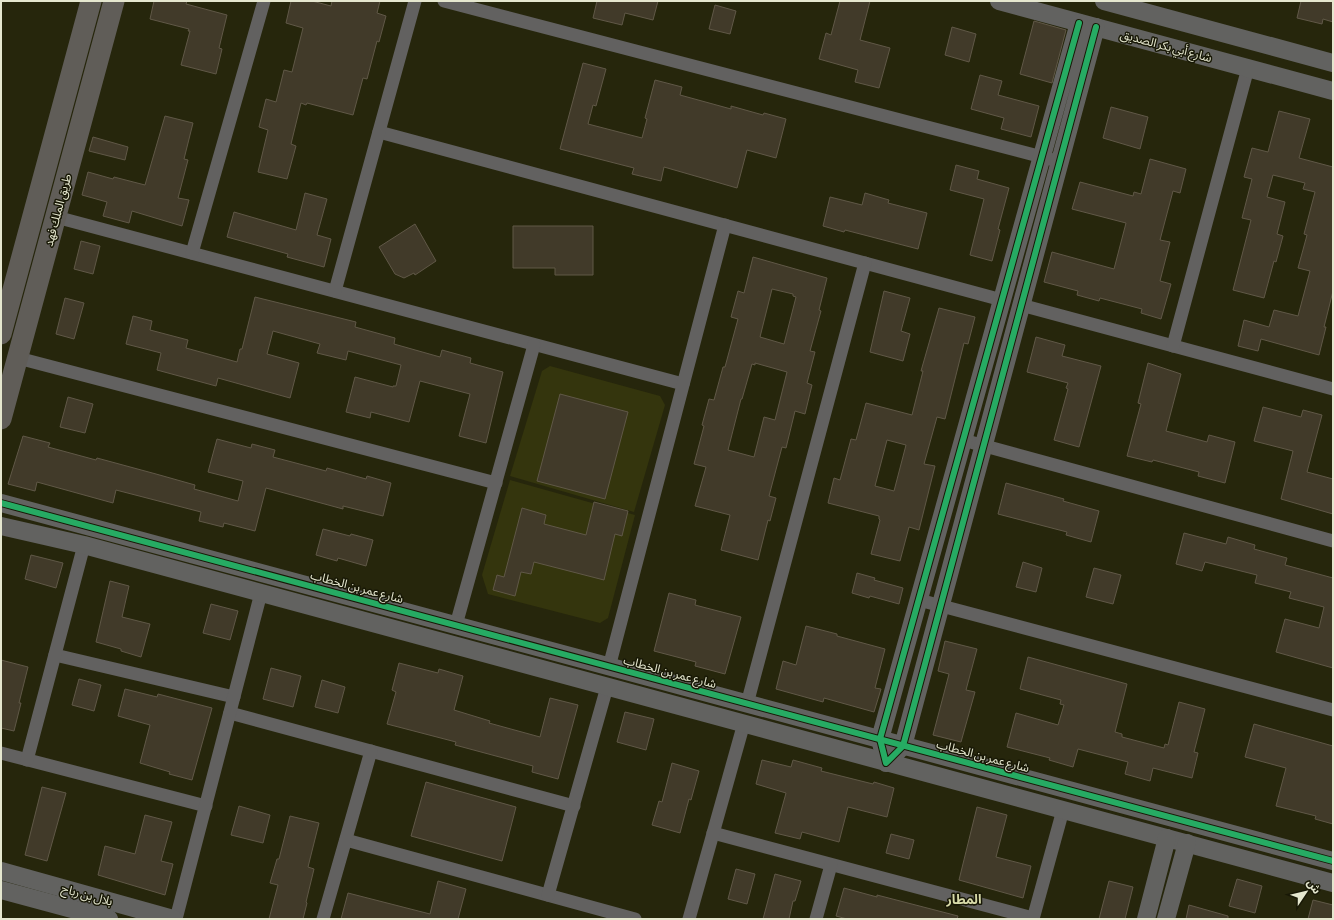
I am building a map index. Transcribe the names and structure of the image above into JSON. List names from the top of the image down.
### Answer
{
  "streets": {
    "main road": ["طريق الملك فهد"],
    "street": ["شارع أبي بكر الصديق", "شارع عمر بن الخطاب", "بلال بن رباح"]
  },
  "districts": ["المطار"],
  "north": "top right"
}
